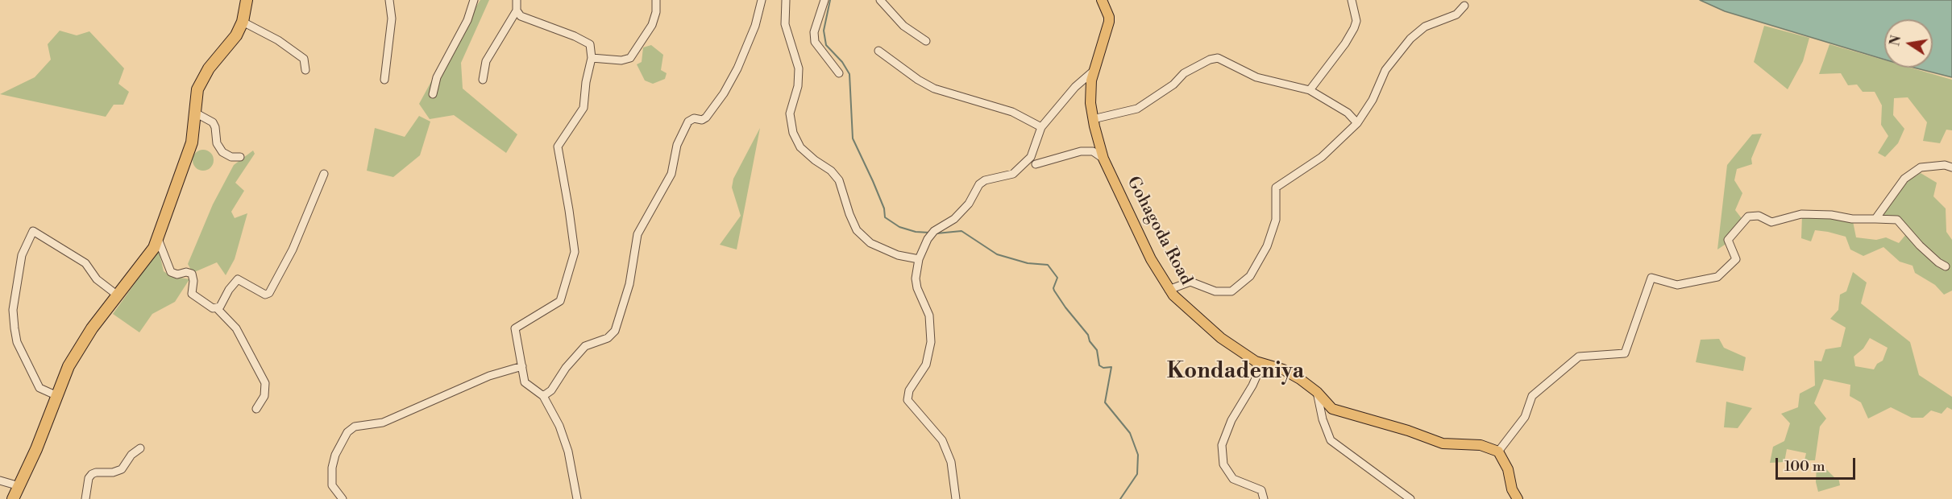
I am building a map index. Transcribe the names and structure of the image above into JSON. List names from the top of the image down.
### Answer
{
  "streets": {
    "main road": ["Gohagoda Road"]
  },
  "districts": ["Kondadeniya"],
  "scale_bar": "100 m",
  "north": "left"
}
